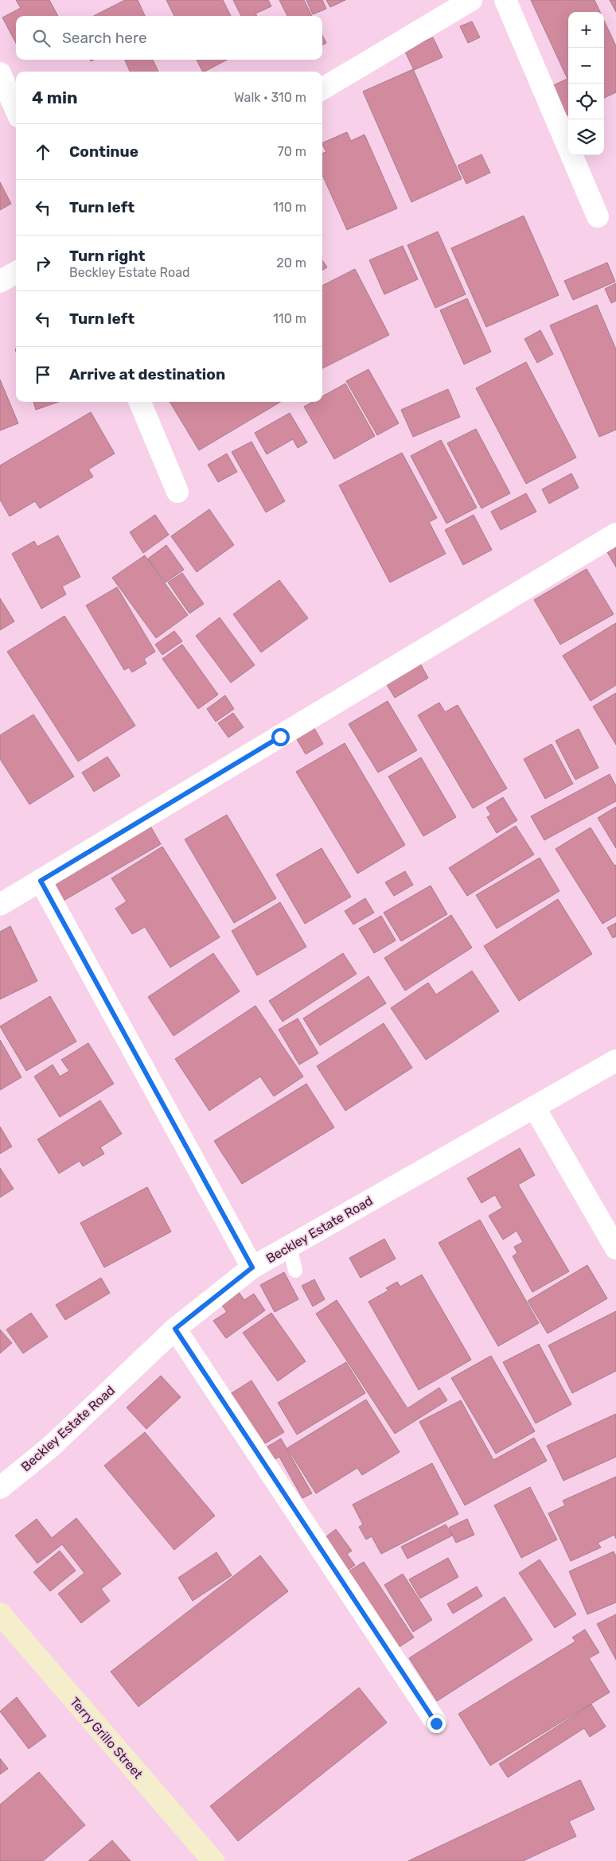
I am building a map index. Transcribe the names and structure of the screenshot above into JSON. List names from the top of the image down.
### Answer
{
  "streets": {
    "street": ["Beckley Estate Road", "Terry Grillo Street"]
  },
  "page": {
    "map_buttons": ["+", "−"],
    "search": "Search here",
    "heading": ["4 min", "Walk · 310 m"],
    "list": [
      ["Continue", "70 m"],
      ["Turn left", "110 m"],
      ["Turn right", "Beckley Estate Road", "20 m"],
      ["Turn left", "110 m"],
      "Arrive at destination"
    ]
  }
}
